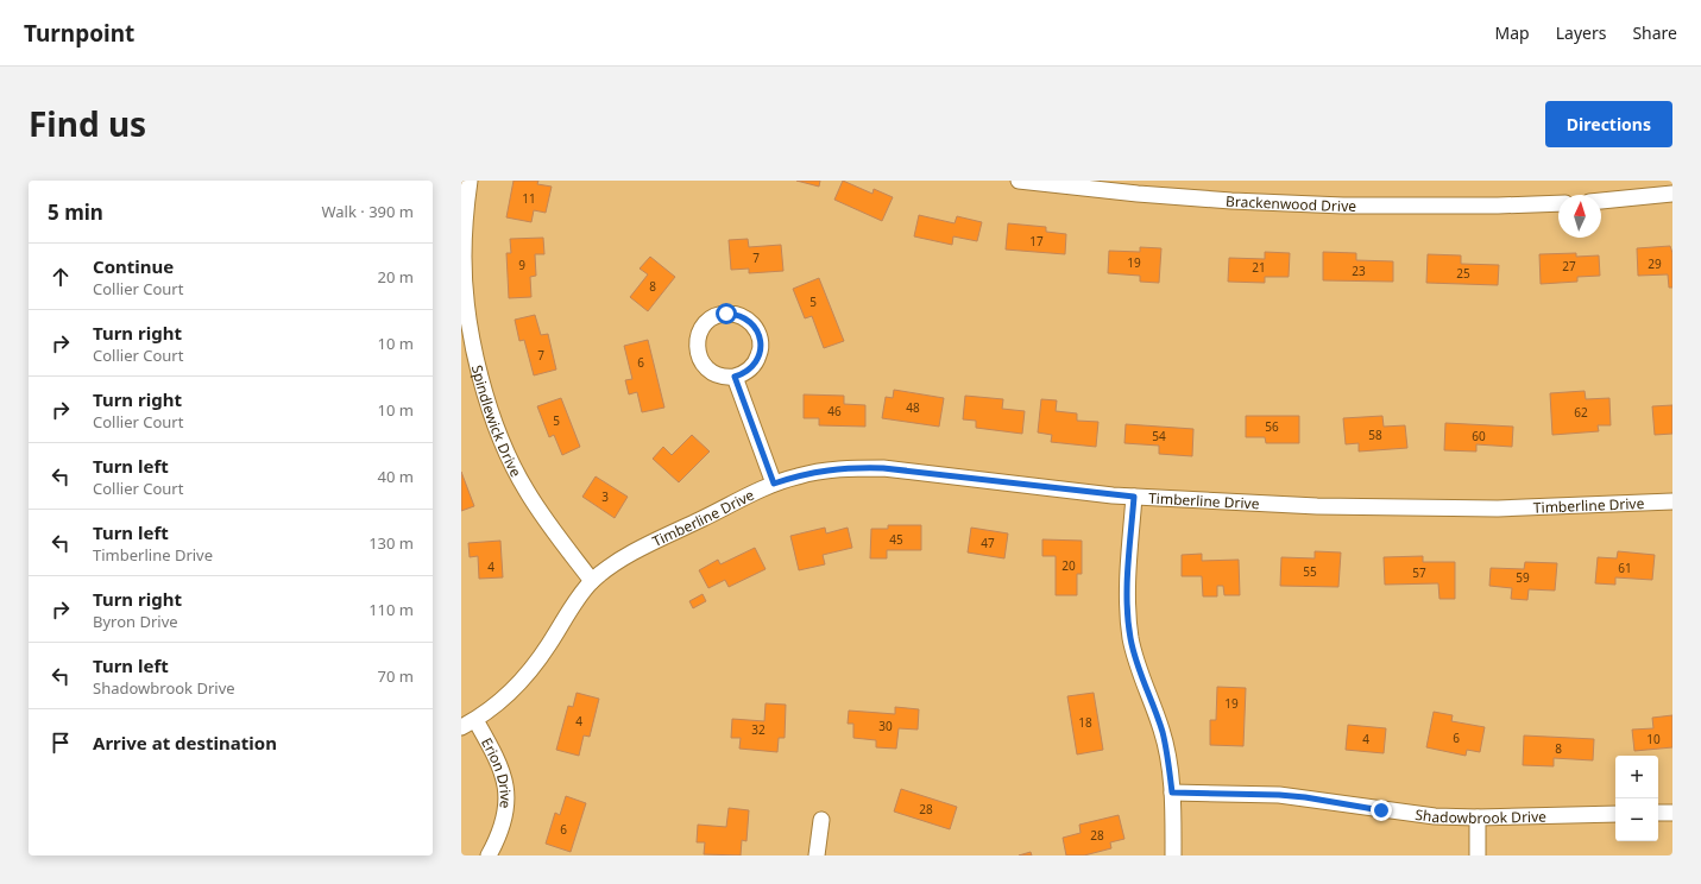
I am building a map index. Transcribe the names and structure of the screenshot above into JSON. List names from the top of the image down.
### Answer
{
  "streets": {
    "street": [
      "Brackenwood Drive",
      "Spindlewick Drive",
      "Timberline Drive",
      "Erion Drive",
      "Shadowbrook Drive"
    ]
  },
  "crossings": [
    ["Spindlewick Drive", "Timberline Drive"],
    ["Timberline Drive", "Erion Drive"]
  ],
  "house_numbers": [
    "11",
    "17",
    "7",
    "19",
    "29",
    "9",
    "27",
    "21",
    "23",
    "25",
    "8",
    "5",
    "7",
    "6",
    "48",
    "46",
    "62",
    "5",
    "56",
    "58",
    "54",
    "60",
    "3",
    "45",
    "47",
    "20",
    "4",
    "61",
    "55",
    "57",
    "59",
    "19",
    "4",
    "18",
    "30",
    "32",
    "6",
    "4",
    "10",
    "8",
    "28",
    "6",
    "28"
  ],
  "north": "top",
  "page": {
    "header": "Turnpoint",
    "nav": ["Map", "Layers", "Share"],
    "title": "Find us",
    "buttons": "Directions",
    "heading": ["5 min", "Walk · 390 m"],
    "list": [
      ["Continue", "Collier Court", "20 m"],
      ["Turn right", "Collier Court", "10 m"],
      ["Turn right", "Collier Court", "10 m"],
      ["Turn left", "Collier Court", "40 m"],
      ["Turn left", "Timberline Drive", "130 m"],
      ["Turn right", "Byron Drive", "110 m"],
      ["Turn left", "Shadowbrook Drive", "70 m"],
      "Arrive at destination"
    ],
    "map_buttons": ["+", "−"]
  }
}
